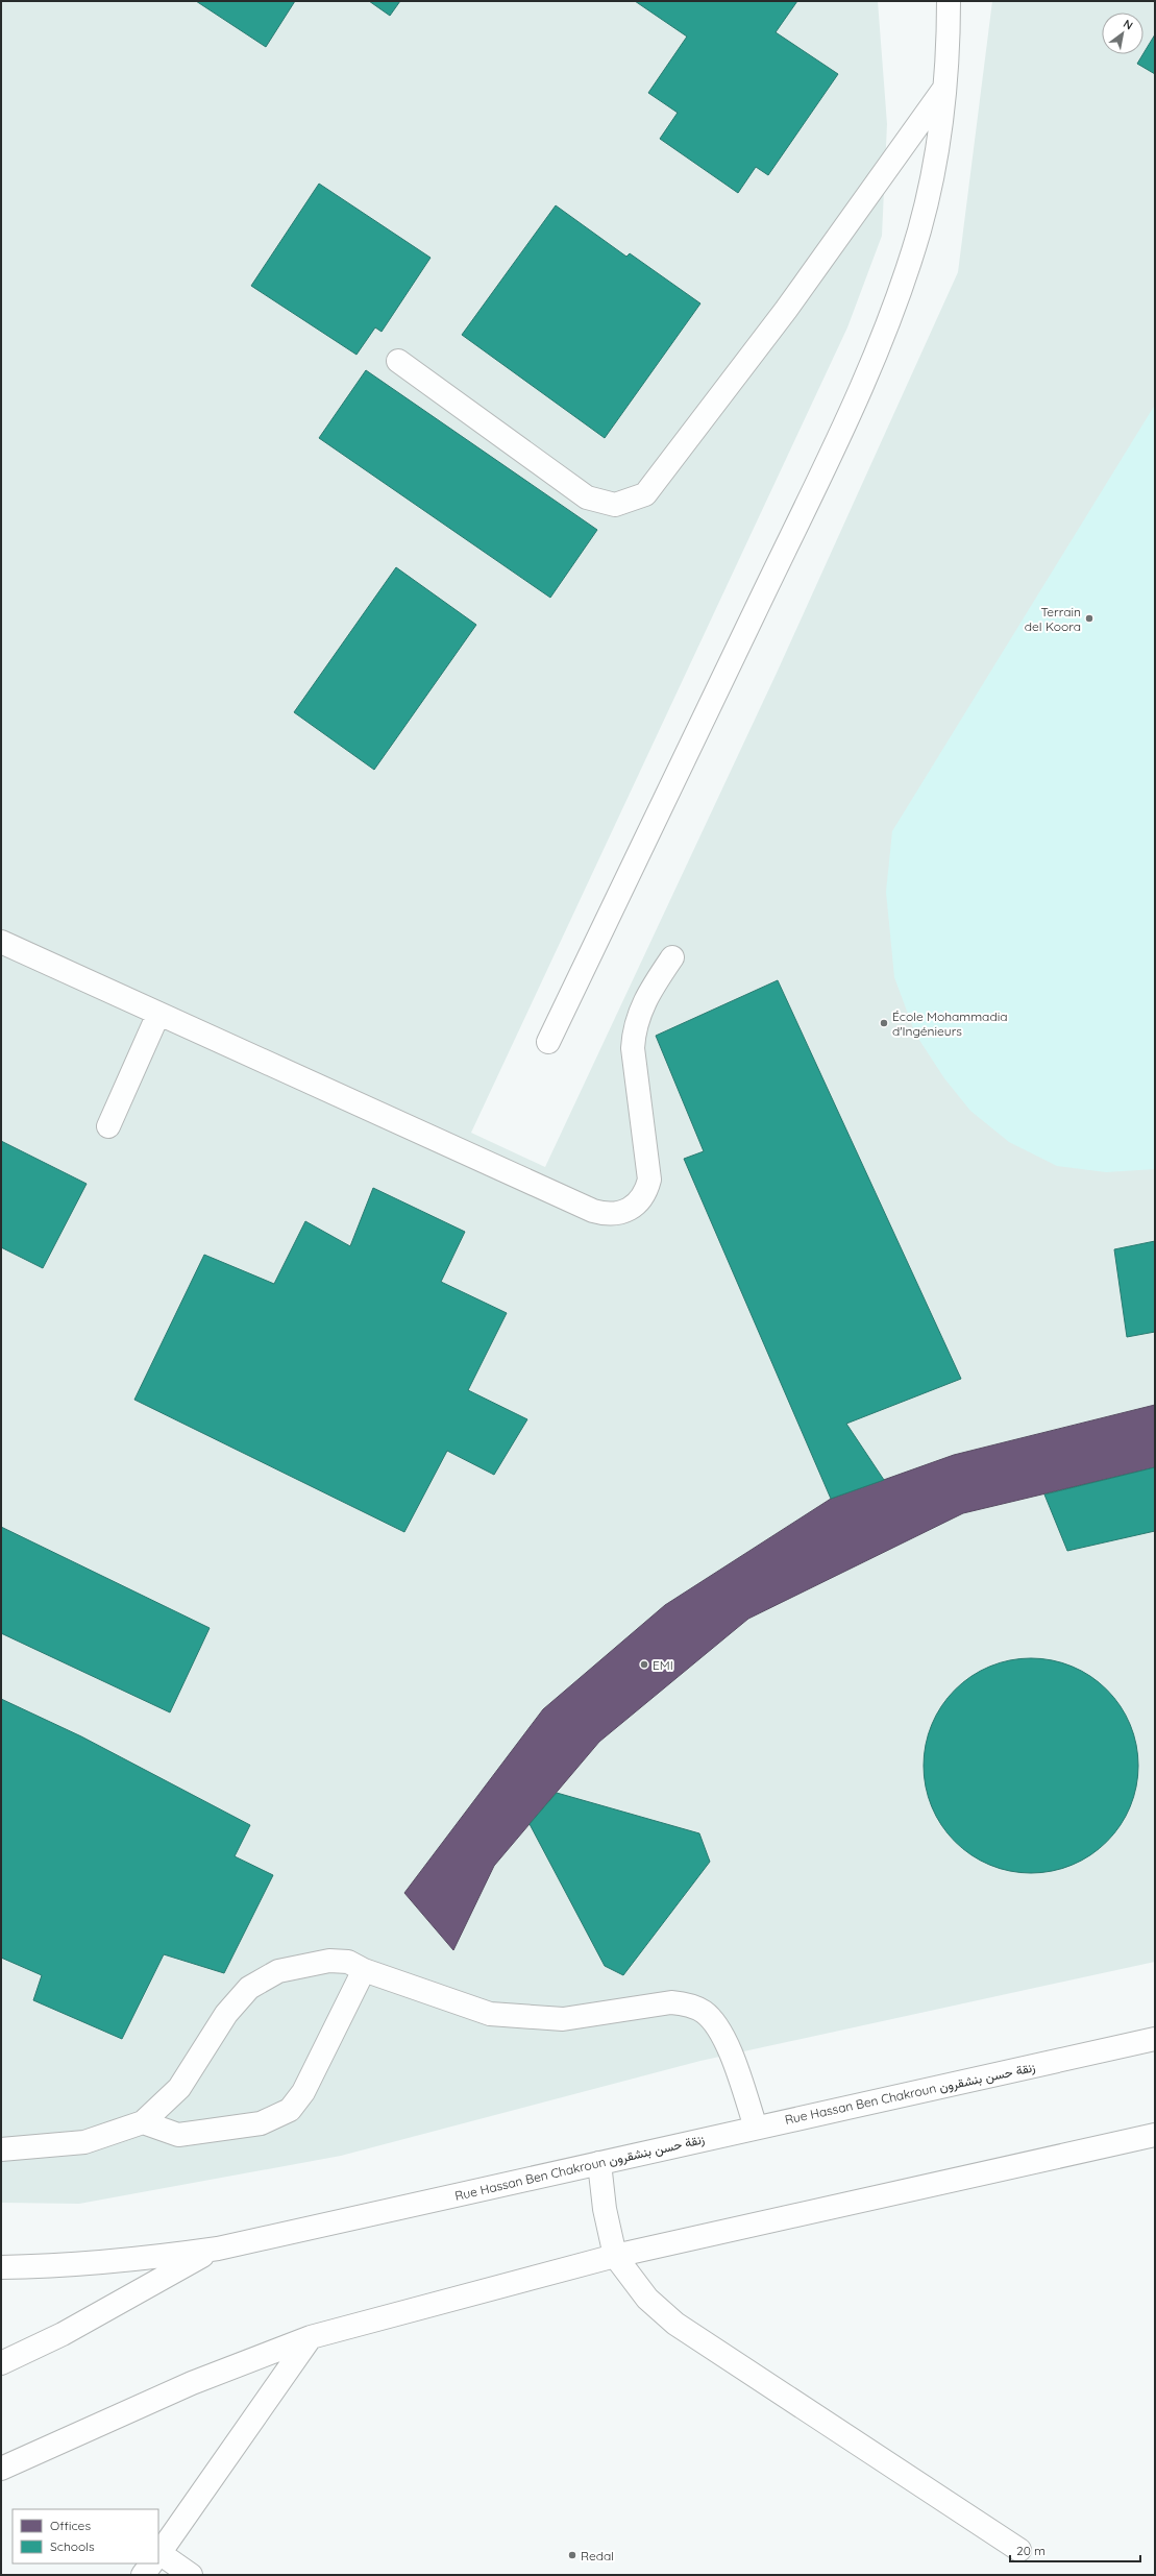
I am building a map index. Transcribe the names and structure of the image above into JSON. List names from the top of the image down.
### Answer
{
  "streets": {
    "street": ["Rue Hassan Ben Chakroun زنقة حسن بنشقرون"]
  },
  "places": [
    "Terrain del Koora",
    "École Mohammadia d'Ingénieurs",
    "EMI",
    "Redal"
  ],
  "legend": ["Offices", "Schools"],
  "scale_bar": "20 m",
  "north": "top right"
}
